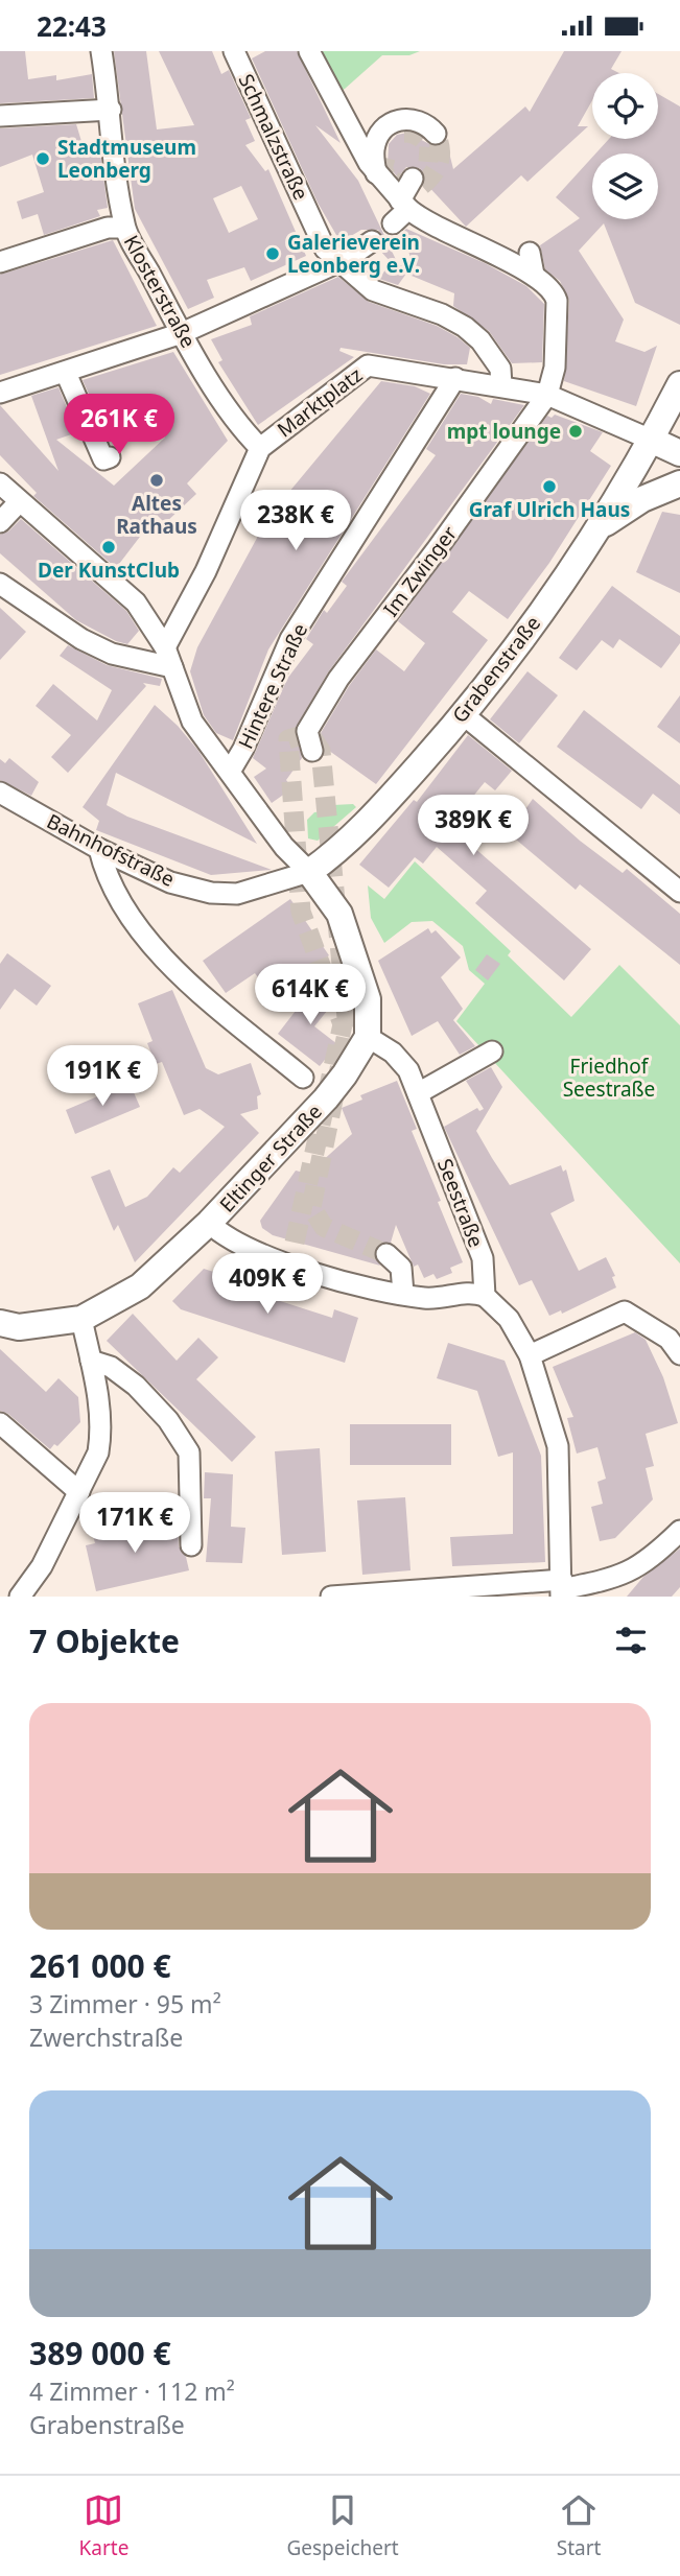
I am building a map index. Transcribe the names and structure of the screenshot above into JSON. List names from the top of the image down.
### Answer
{
  "streets": {
    "main road": ["Grabenstraße", "Eltinger Straße"],
    "street": [
      "Schmalzstraße",
      "Klosterstraße",
      "Marktplatz",
      "Im Zwinger",
      "Hintere Straße",
      "Bahnhofstraße",
      "Seestraße"
    ]
  },
  "crossings": [
    ["Schmalzstraße", "Marktplatz"],
    ["Klosterstraße", "Marktplatz"],
    ["Marktplatz", "Im Zwinger"],
    ["Marktplatz", "Grabenstraße"],
    ["Marktplatz", "Hintere Straße"],
    ["Grabenstraße", "Bahnhofstraße"],
    ["Eltinger Straße", "Seestraße"]
  ],
  "parks": ["Friedhof Seestraße"],
  "places": [
    "Stadtmuseum Leonberg",
    "Galerieverein Leonberg e.V.",
    "mpt lounge",
    "Altes Rathaus",
    "Graf Ulrich Haus",
    "Der KunstClub"
  ],
  "page": {
    "status": "22:43",
    "price": [
      "261K €",
      "238K €",
      "389K €",
      "614K €",
      "191K €",
      "409K €",
      "171K €"
    ],
    "heading": "7 Objekte",
    "list": [
      {
        "name": "261 000 €",
        "note": "3 Zimmer · 95 m² · Zwerchstraße"
      },
      {
        "name": "389 000 €",
        "note": "4 Zimmer · 112 m² · Grabenstraße"
      }
    ],
    "tabs": ["Karte", "Gespeichert", "Start"]
  }
}
